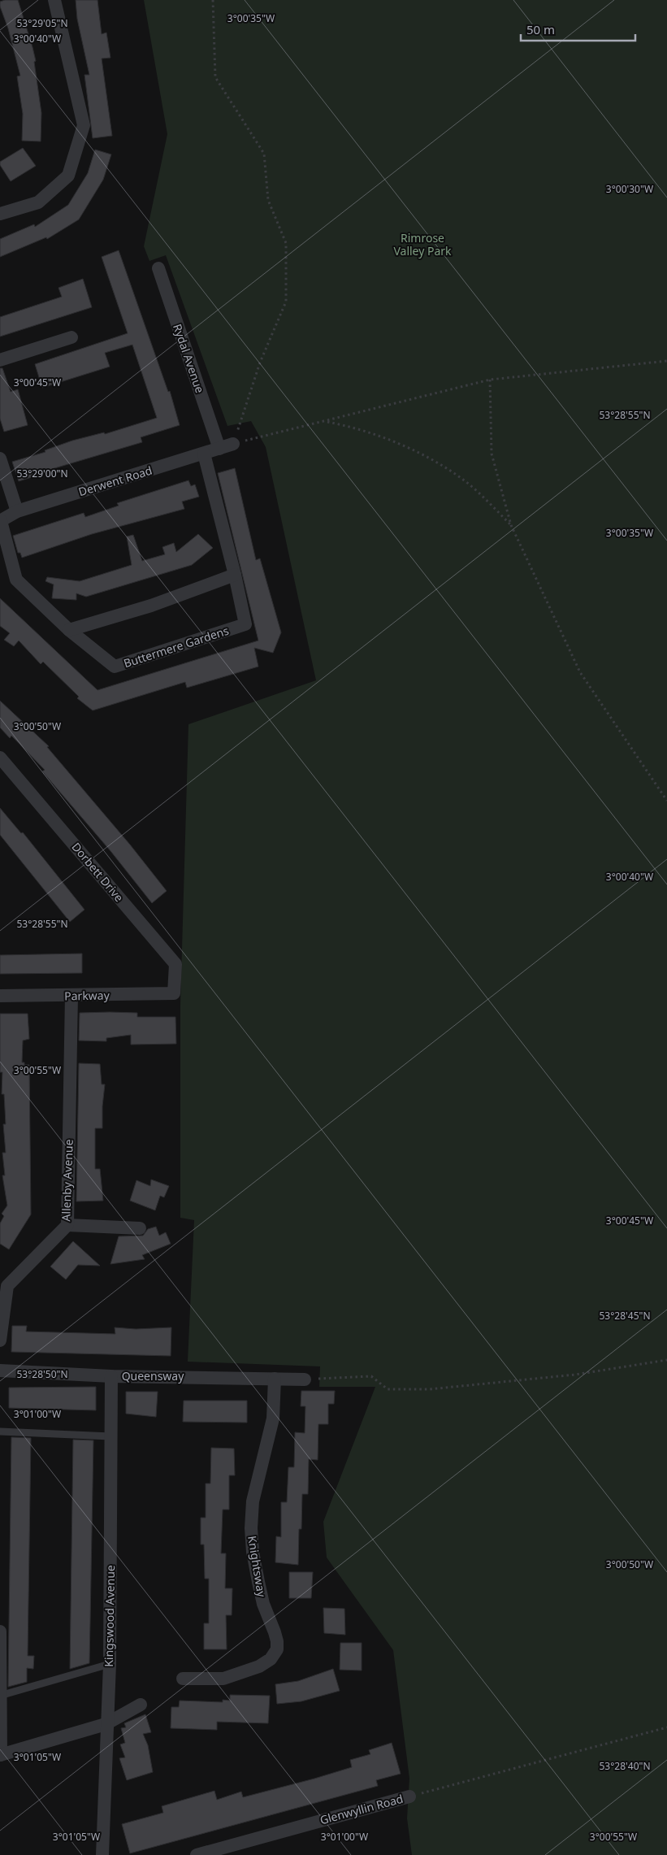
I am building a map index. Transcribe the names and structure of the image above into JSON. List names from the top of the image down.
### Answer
{
  "streets": {
    "street": [
      "Rydal Avenue",
      "Derwent Road",
      "Buttermere Gardens",
      "Dorbett Drive",
      "Parkway",
      "Allenby Avenue",
      "Queensway",
      "Knightsway",
      "Kingswood Avenue",
      "Glenwyllin Road"
    ]
  },
  "crossings": [
    ["Rydal Avenue", "Derwent Road"],
    ["Derwent Road", "Buttermere Gardens"],
    ["Dorbett Drive", "Parkway"],
    ["Parkway", "Allenby Avenue"],
    ["Queensway", "Knightsway"],
    ["Queensway", "Kingswood Avenue"]
  ],
  "parks": ["Rimrose Valley Park"],
  "scale_bar": "50 m",
  "coordinates": [
    "3°00'35\"W",
    "53°29'05\"N",
    "3°00'40\"W",
    "3°00'30\"W",
    "3°00'45\"W",
    "53°28'55\"N",
    "53°29'00\"N",
    "3°00'50\"W",
    "3°00'55\"W",
    "53°28'45\"N",
    "53°28'50\"N",
    "3°01'00\"W",
    "3°01'05\"W",
    "53°28'40\"N"
  ]
}
